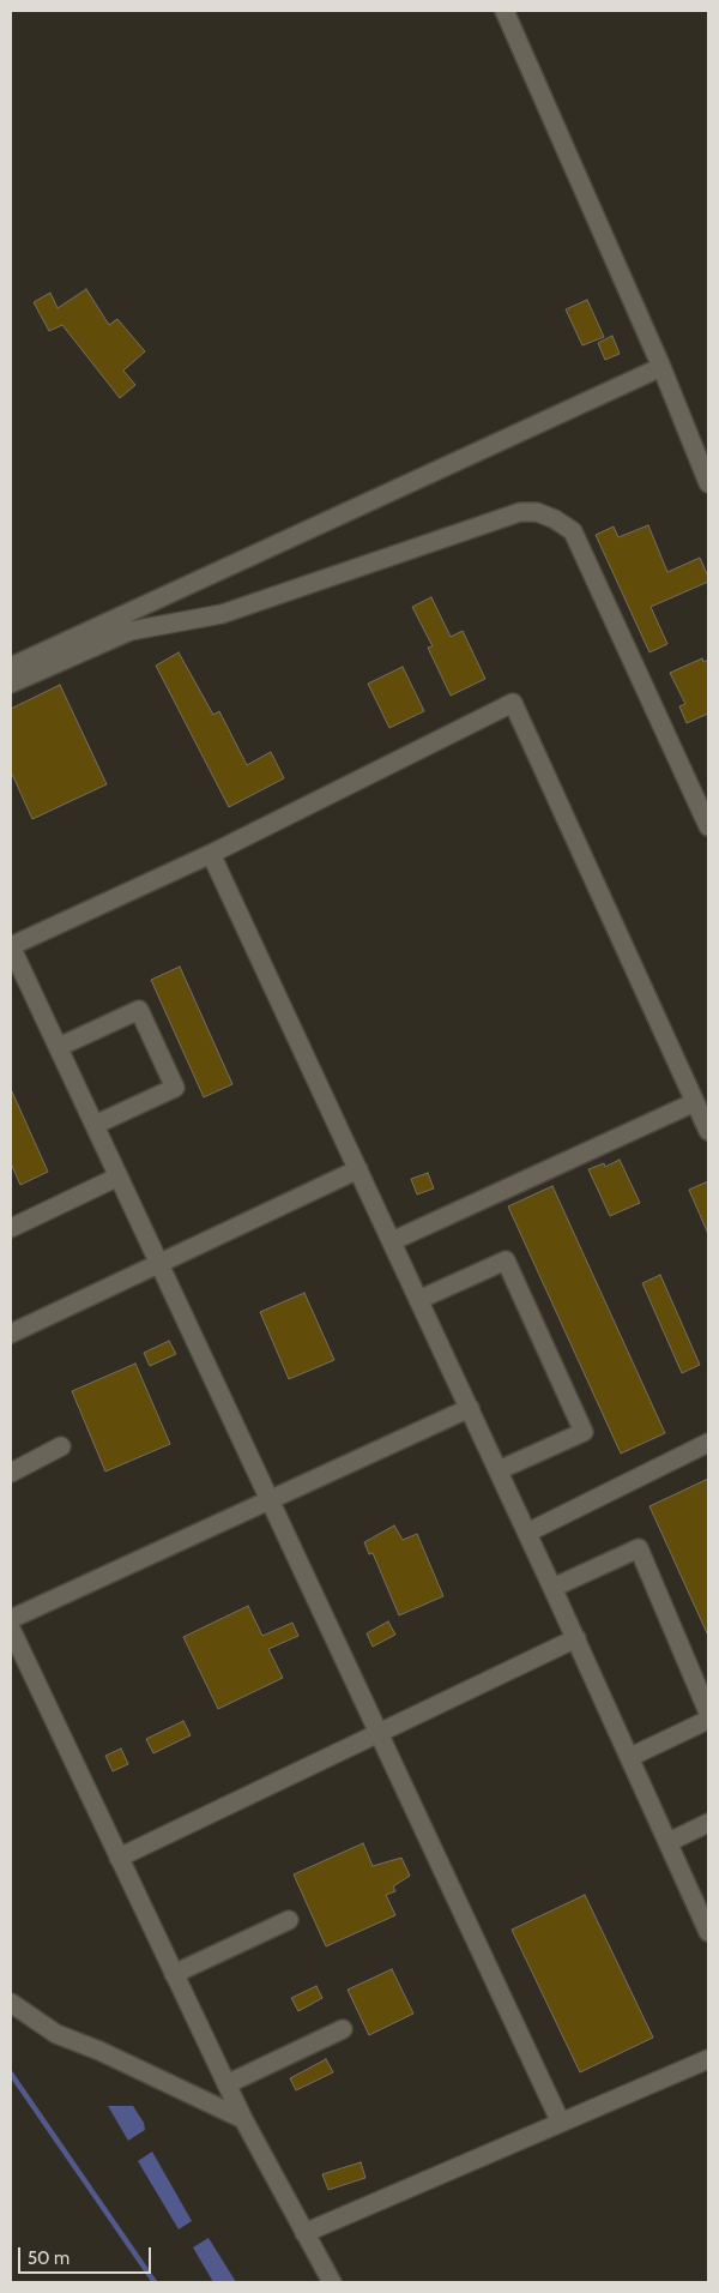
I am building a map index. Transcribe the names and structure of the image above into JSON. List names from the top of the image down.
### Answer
{
  "scale_bar": "50 m"
}
